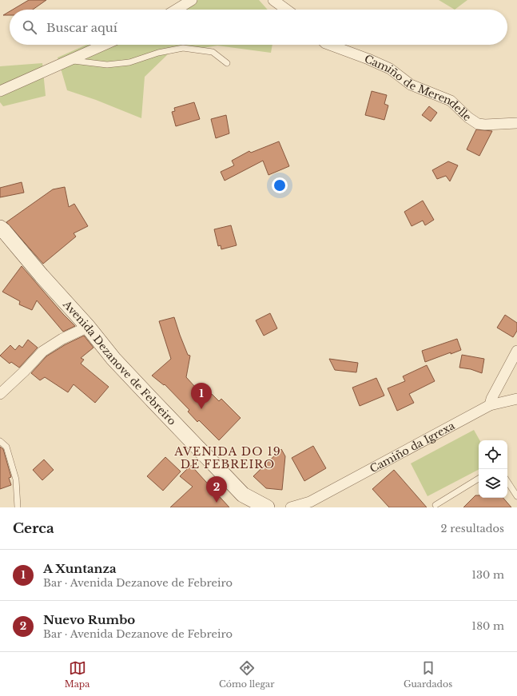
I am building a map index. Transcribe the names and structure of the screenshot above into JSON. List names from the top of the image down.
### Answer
{
  "streets": {
    "main road": ["Avenida Dezanove de Febreiro"],
    "street": ["Camiño de Merendelle", "Camiño da Igrexa"]
  },
  "districts": ["AVENIDA DO 19 DE FEBREIRO"],
  "page": {
    "search": "Buscar aquí",
    "pins": ["1", "2"],
    "heading": ["Cerca", "2 resultados"],
    "list": [
      {
        "mark": "1",
        "name": "A Xuntanza",
        "note": "Bar · Avenida Dezanove de Febreiro",
        "value": "130 m"
      },
      {
        "mark": "2",
        "name": "Nuevo Rumbo",
        "note": "Bar · Avenida Dezanove de Febreiro",
        "value": "180 m"
      }
    ],
    "nav": ["Mapa", "Cómo llegar", "Guardados"]
  }
}
